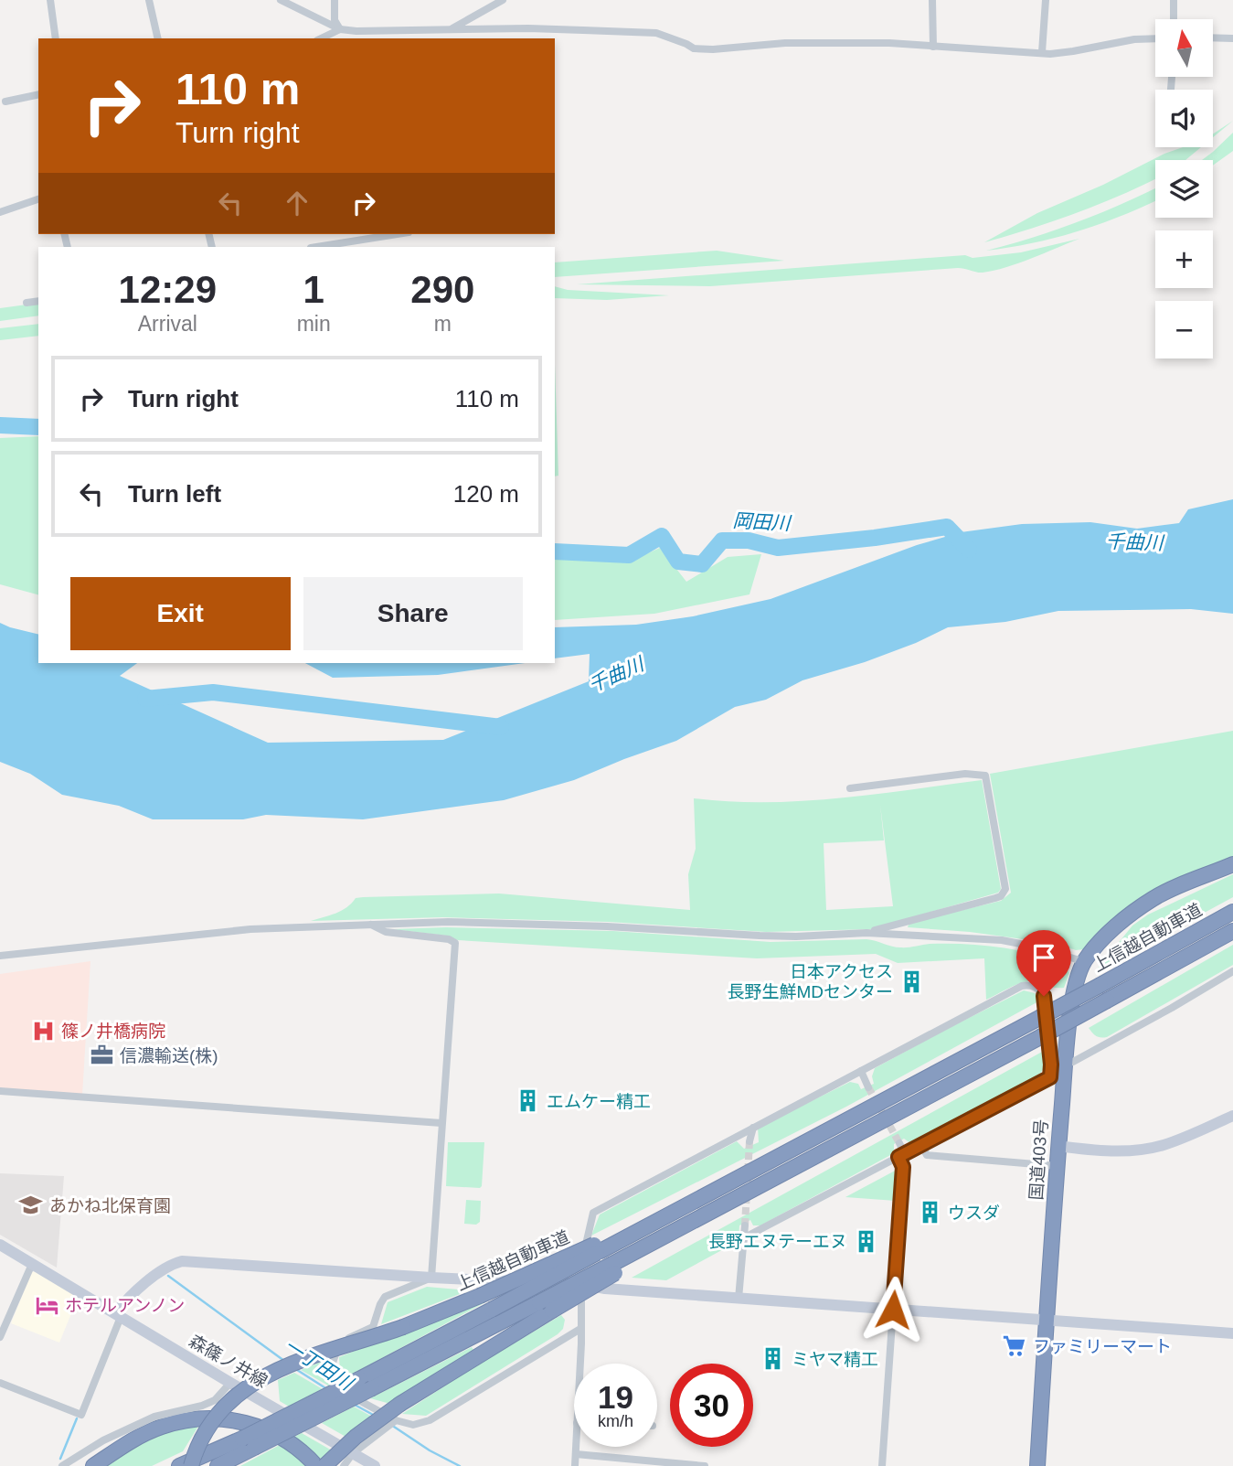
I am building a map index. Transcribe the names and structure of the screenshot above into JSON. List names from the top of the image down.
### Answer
{
  "streets": {
    "highway": ["上信越自動車道", "国道403号"],
    "street": ["森篠ノ井線"]
  },
  "water": ["岡田川", "千曲川", "一丁田川"],
  "places": {
    "building": [
      "日本アクセス 長野生鮮MDセンター",
      "エムケー精工",
      "ウスダ",
      "長野エヌテーエヌ",
      "ミヤマ精工"
    ],
    "hospital": ["篠ノ井橋病院"],
    "office": ["信濃輸送(株)"],
    "school or university": ["あかね北保育園"],
    "hotel": ["ホテルアンノン"],
    "supermarket": ["ファミリーマート"]
  },
  "north": "top",
  "page": {
    "map_buttons": ["+", "−"],
    "turn": ["110 m", "Turn right"],
    "eta": [
      "12:29",
      "Arrival",
      "1",
      "min",
      "290",
      "m"
    ],
    "list": [
      {
        "name": "Turn right",
        "value": "110 m"
      },
      {
        "name": "Turn left",
        "value": "120 m"
      }
    ],
    "buttons": ["Exit", "Share"],
    "speed": "19 km/h",
    "limit": "30"
  }
}
